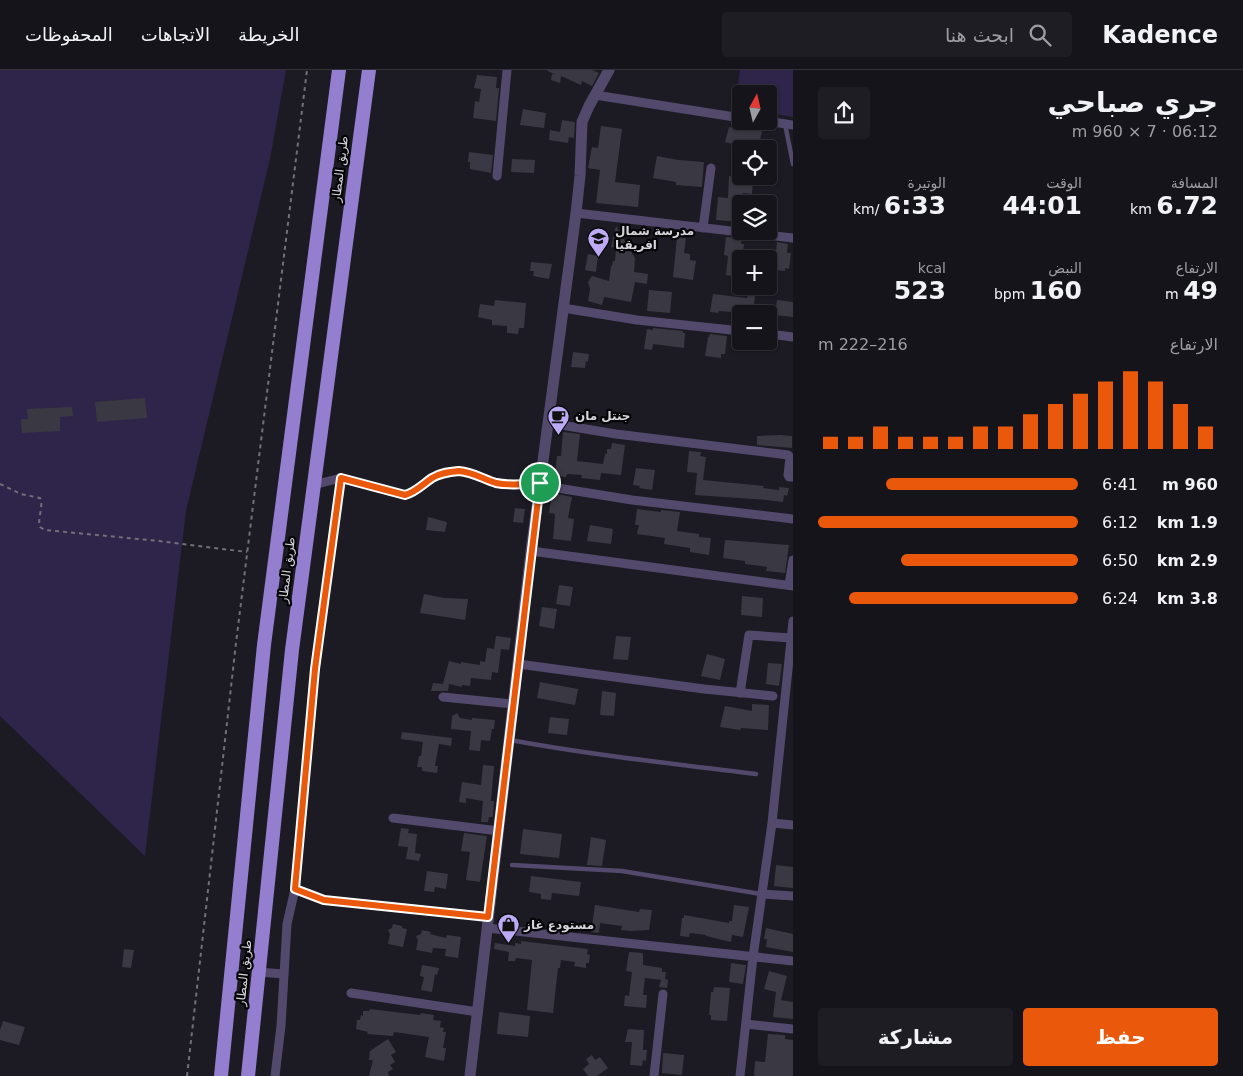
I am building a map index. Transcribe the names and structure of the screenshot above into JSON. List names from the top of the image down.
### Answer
{
  "streets": {
    "highway": ["طريق المطار"]
  },
  "places": {
    "school or university": ["مدرسة شمال افريقيا"],
    "cafe": ["جنتل مان"],
    "shop": ["مستودع غاز"]
  },
  "north": "top",
  "page": {
    "header": "Kadence",
    "search": "ابحث هنا",
    "nav": ["الخريطة", "الاتجاهات", "المحفوظات"],
    "heading": ["جري صباحي", "06:12 · 7 × 960 m"],
    "map_buttons": ["+", "−"],
    "stats": [
      ["المسافة", "6.72 km"],
      ["الوقت", "44:01"],
      ["الوتيرة", "6:33 /km"],
      ["الارتفاع", "49 m"],
      ["النبض", "160 bpm"],
      ["kcal", "523"]
    ],
    "chart": ["الارتفاع", "216–222 m"],
    "list": [
      {
        "name": "960 m",
        "note": "6:41"
      },
      {
        "name": "1.9 km",
        "note": "6:12"
      },
      {
        "name": "2.9 km",
        "note": "6:50"
      },
      {
        "name": "3.8 km",
        "note": "6:24"
      }
    ],
    "buttons": ["حفظ", "مشاركة"]
  }
}
